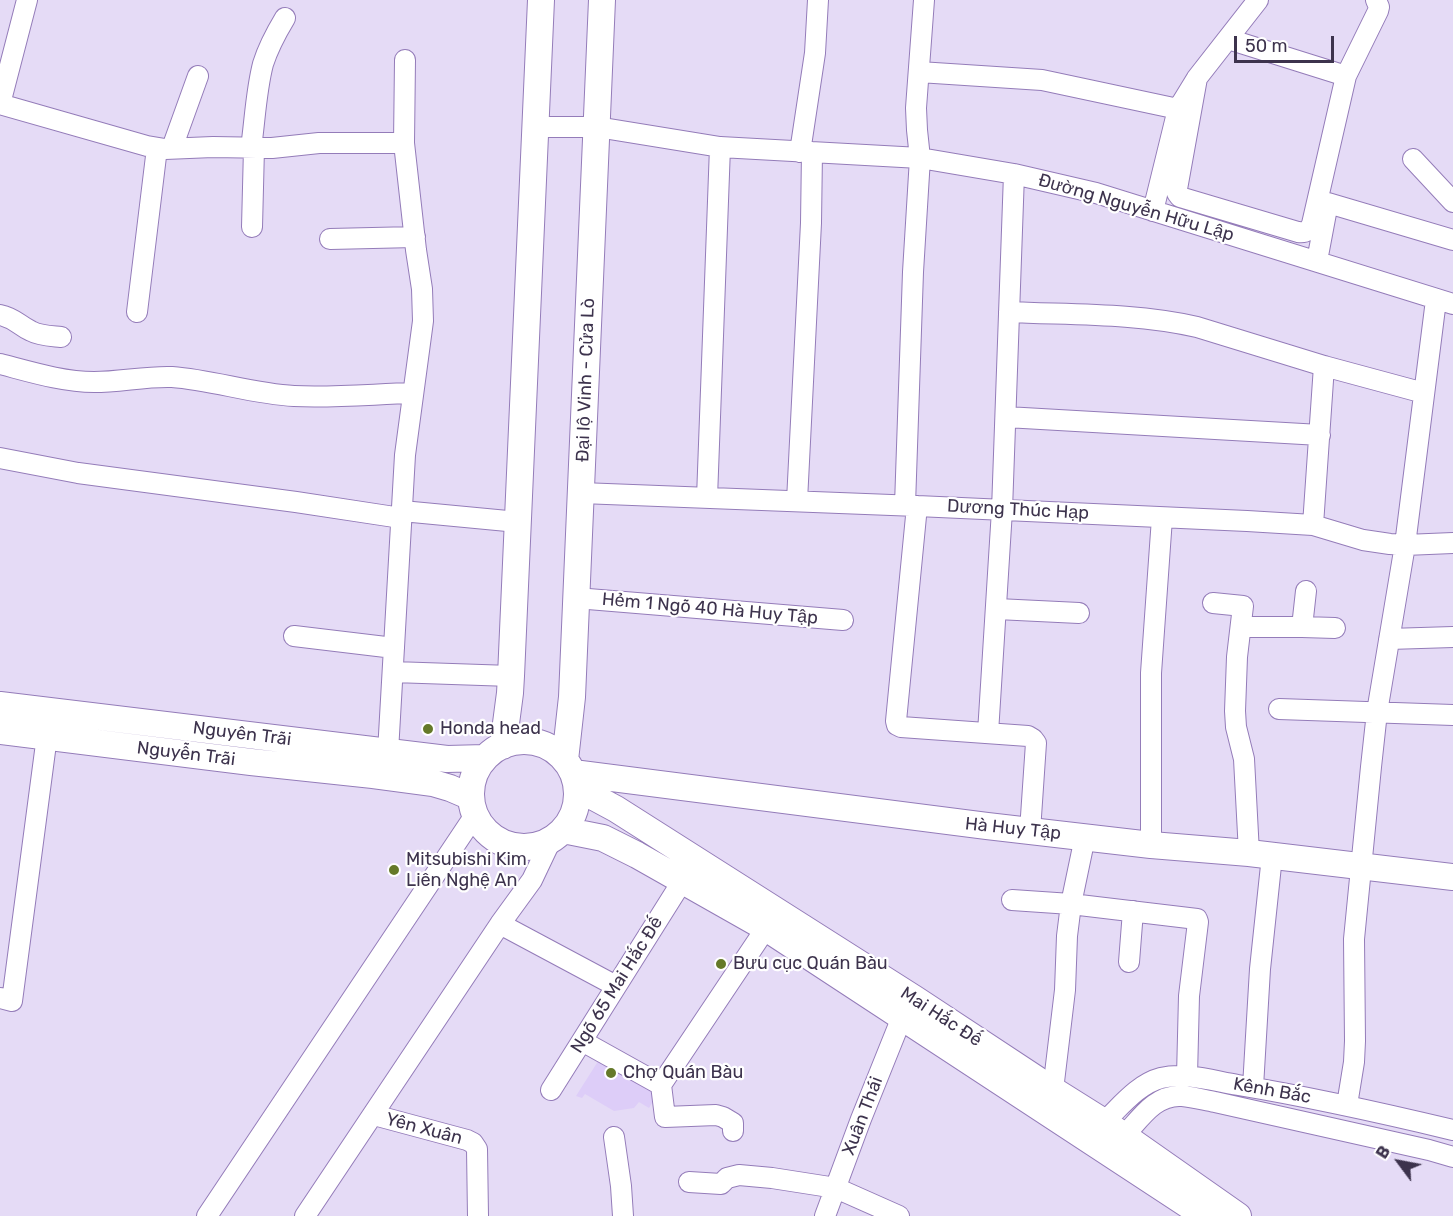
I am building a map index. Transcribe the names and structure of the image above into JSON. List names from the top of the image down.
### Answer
{
  "streets": {
    "main road": [
      "Đại lộ Vinh - Cửa Lò",
      "Nguyên Trãi",
      "Nguyễn Trãi",
      "Hà Huy Tập",
      "Mai Hắc Đế"
    ],
    "street": [
      "Đường Nguyễn Hữu Lập",
      "Dương Thúc Hạp",
      "Hẻm 1 Ngõ 40 Hà Huy Tập",
      "Ngõ 65 Mai Hắc Đế",
      "Kênh Bắc",
      "Xuân Thái",
      "Yên Xuân"
    ]
  },
  "crossings": [
    ["Đường Nguyễn Hữu Lập", "Đại lộ Vinh - Cửa Lò"],
    ["Đại lộ Vinh - Cửa Lò", "Dương Thúc Hạp"],
    ["Đại lộ Vinh - Cửa Lò", "Hẻm 1 Ngõ 40 Hà Huy Tập"],
    ["Đại lộ Vinh - Cửa Lò", "Nguyên Trãi"],
    ["Đại lộ Vinh - Cửa Lò", "Nguyễn Trãi"],
    ["Đại lộ Vinh - Cửa Lò", "Hà Huy Tập"],
    ["Đại lộ Vinh - Cửa Lò", "Mai Hắc Đế"],
    ["Nguyên Trãi", "Nguyễn Trãi"],
    ["Nguyên Trãi", "Hà Huy Tập"],
    ["Nguyên Trãi", "Mai Hắc Đế"],
    ["Nguyễn Trãi", "Hà Huy Tập"],
    ["Nguyễn Trãi", "Mai Hắc Đế"],
    ["Hà Huy Tập", "Mai Hắc Đế"],
    ["Ngõ 65 Mai Hắc Đế", "Mai Hắc Đế"],
    ["Mai Hắc Đế", "Kênh Bắc"],
    ["Mai Hắc Đế", "Xuân Thái"]
  ],
  "places": [
    "Honda head",
    "Mitsubishi Kim Liên Nghệ An",
    "Bưu cục Quán Bàu",
    "Chợ Quán Bàu"
  ],
  "scale_bar": "50 m",
  "north": "top left"
}
